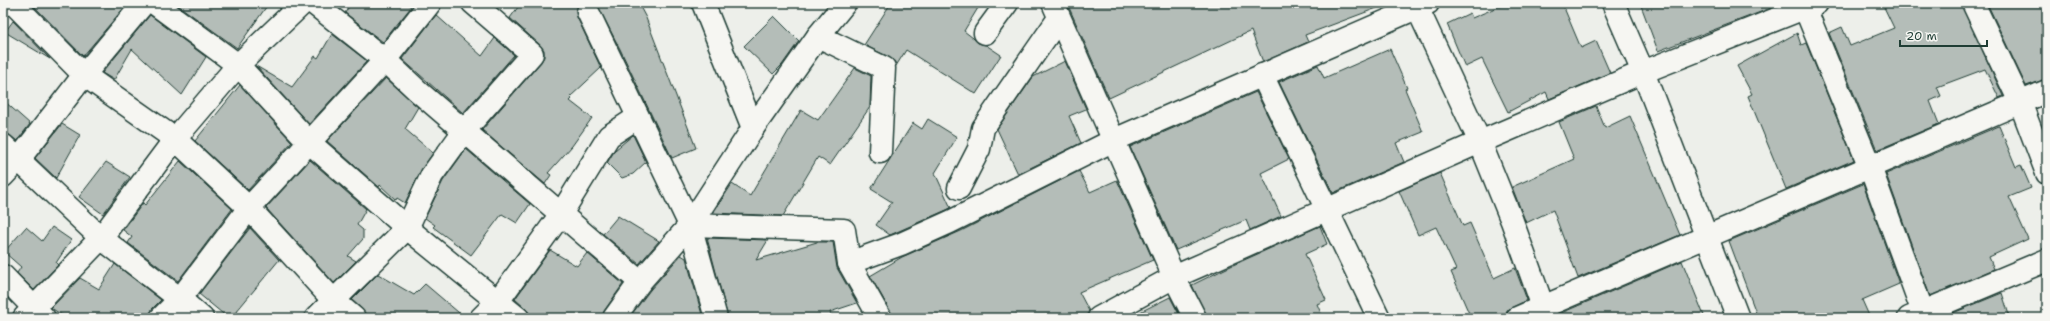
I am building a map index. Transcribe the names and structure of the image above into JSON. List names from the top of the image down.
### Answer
{
  "scale_bar": "20 m"
}
